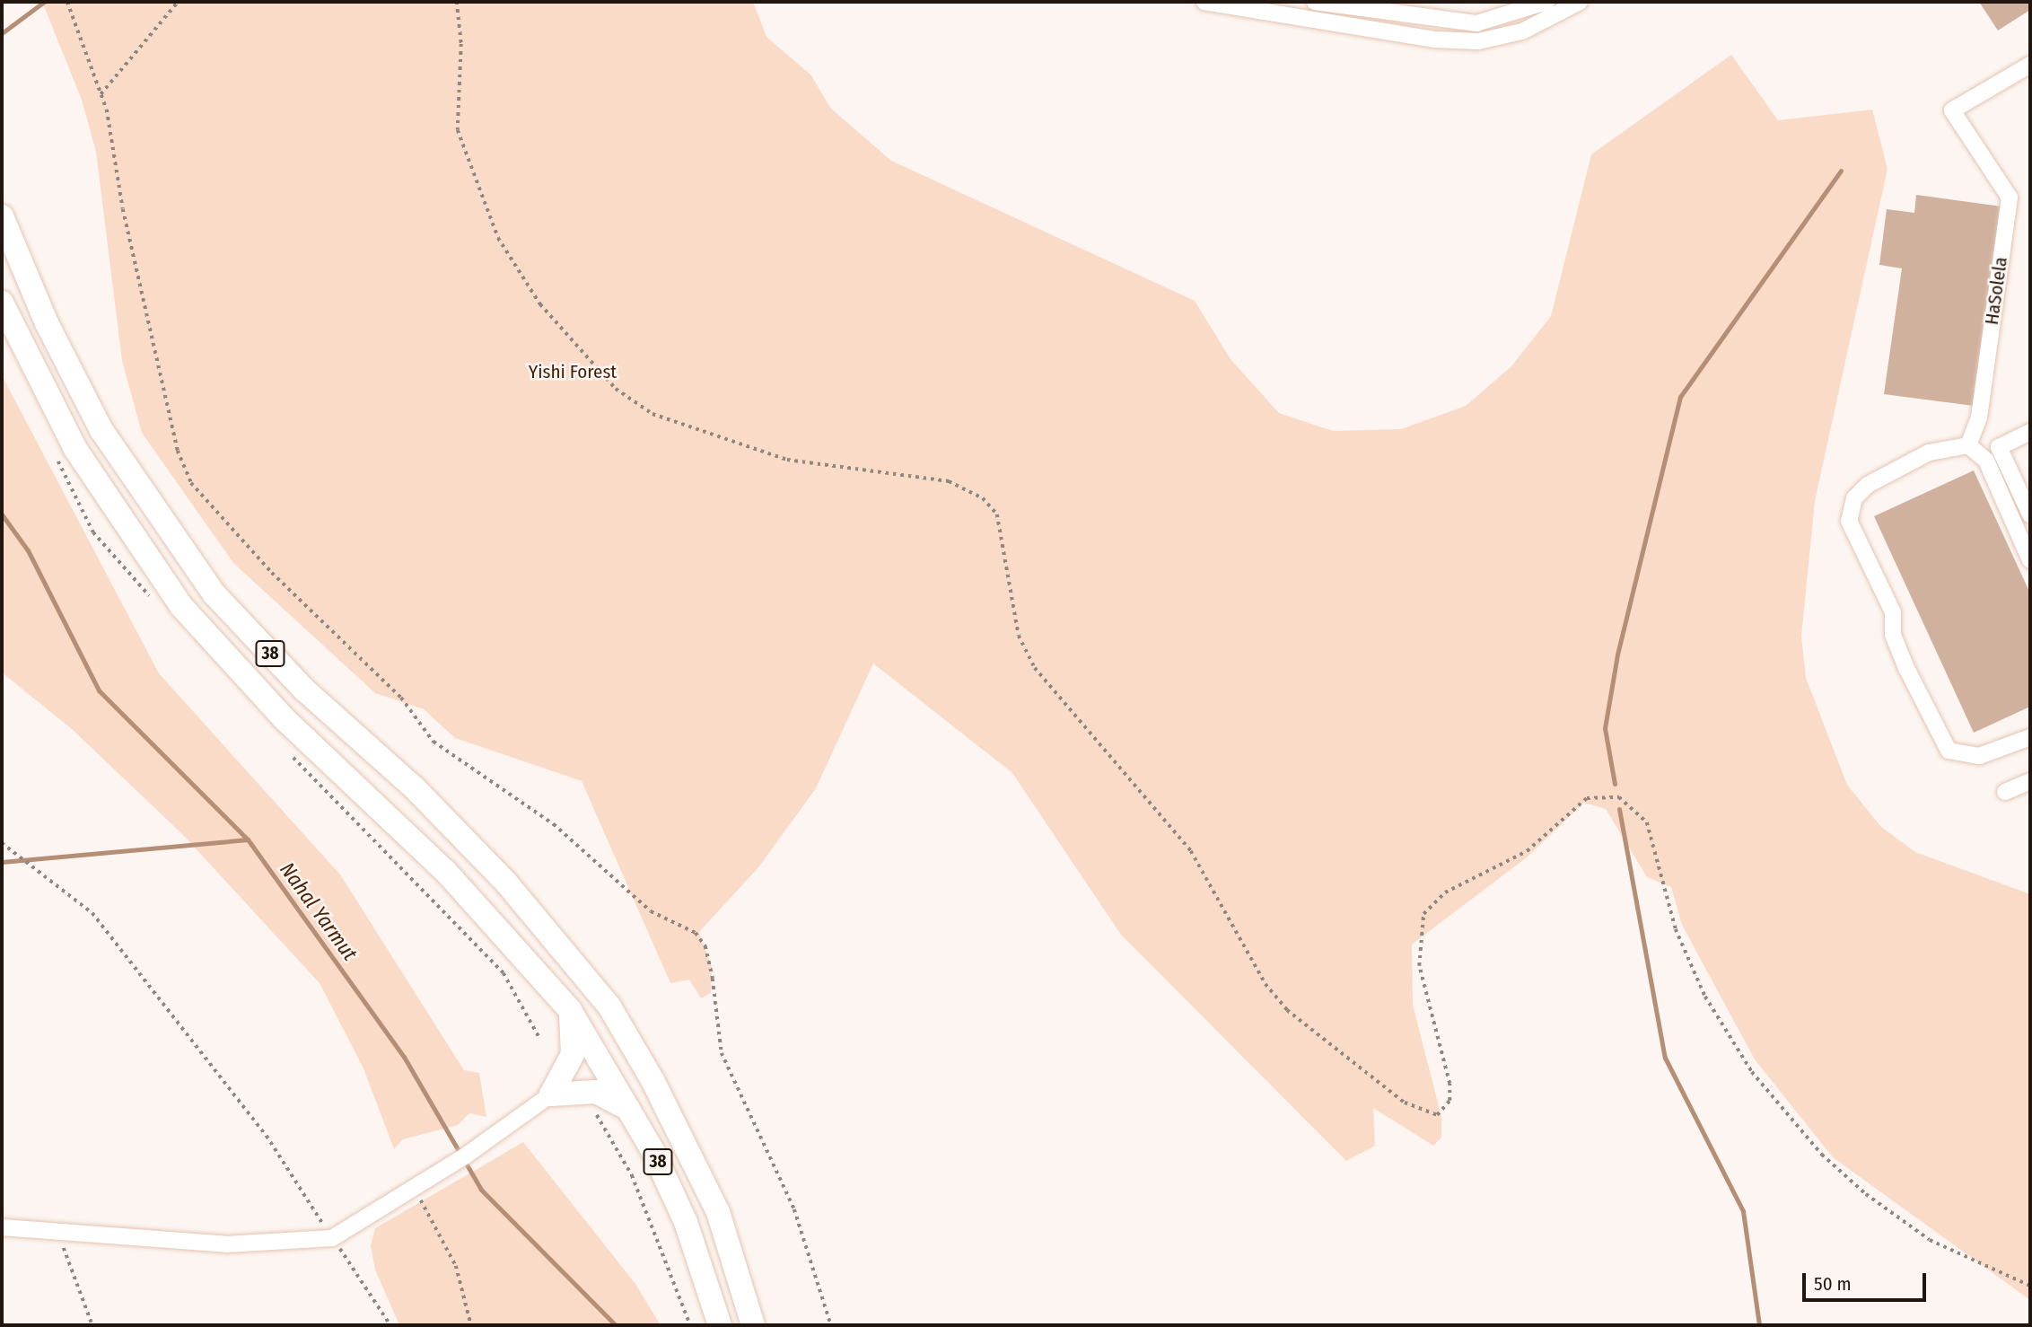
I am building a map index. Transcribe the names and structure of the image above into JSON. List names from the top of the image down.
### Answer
{
  "streets": {
    "highway": ["38"],
    "street": ["HaSolela"]
  },
  "water": ["Nahal Yarmut"],
  "parks": ["Yishi Forest"],
  "scale_bar": "50 m"
}
